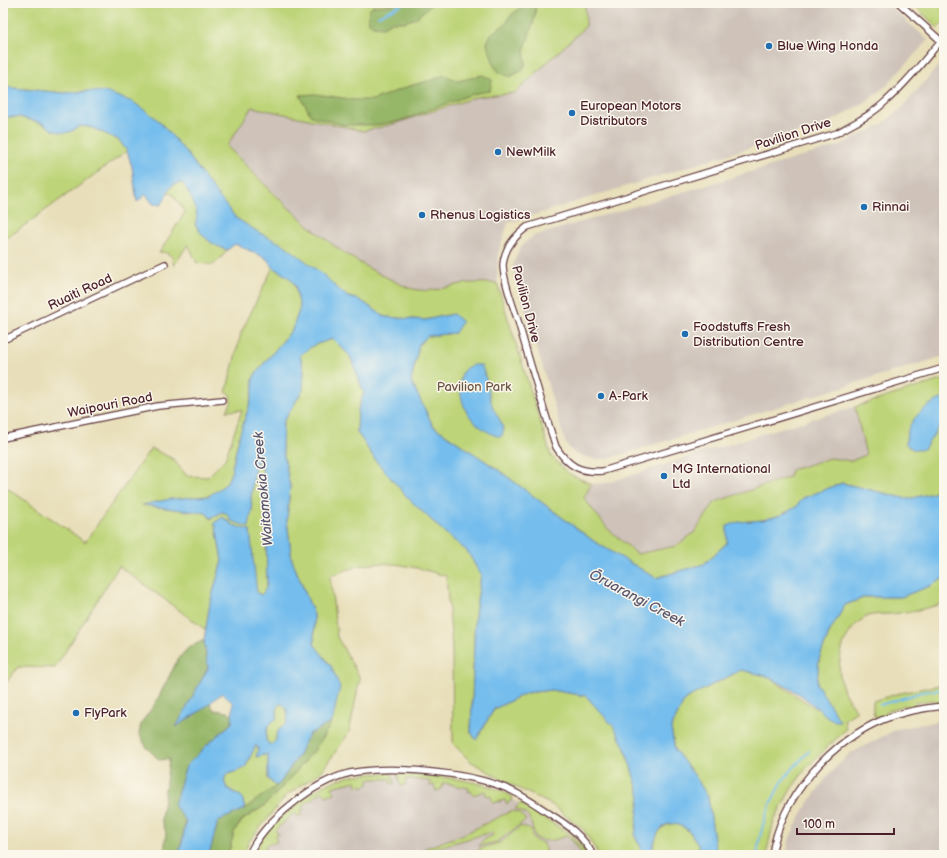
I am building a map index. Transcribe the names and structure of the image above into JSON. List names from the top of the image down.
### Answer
{
  "streets": {
    "street": ["Pavilion Drive", "Ruaiti Road", "Waipouri Road"]
  },
  "water": ["Waitomokia Creek", "Ōruarangi Creek"],
  "parks": ["Pavilion Park"],
  "places": [
    "Blue Wing Honda",
    "European Motors Distributors",
    "NewMilk",
    "Rinnai",
    "Rhenus Logistics",
    "Foodstuffs Fresh Distribution Centre",
    "A-Park",
    "MG International Ltd",
    "FlyPark"
  ],
  "scale_bar": "100 m"
}
